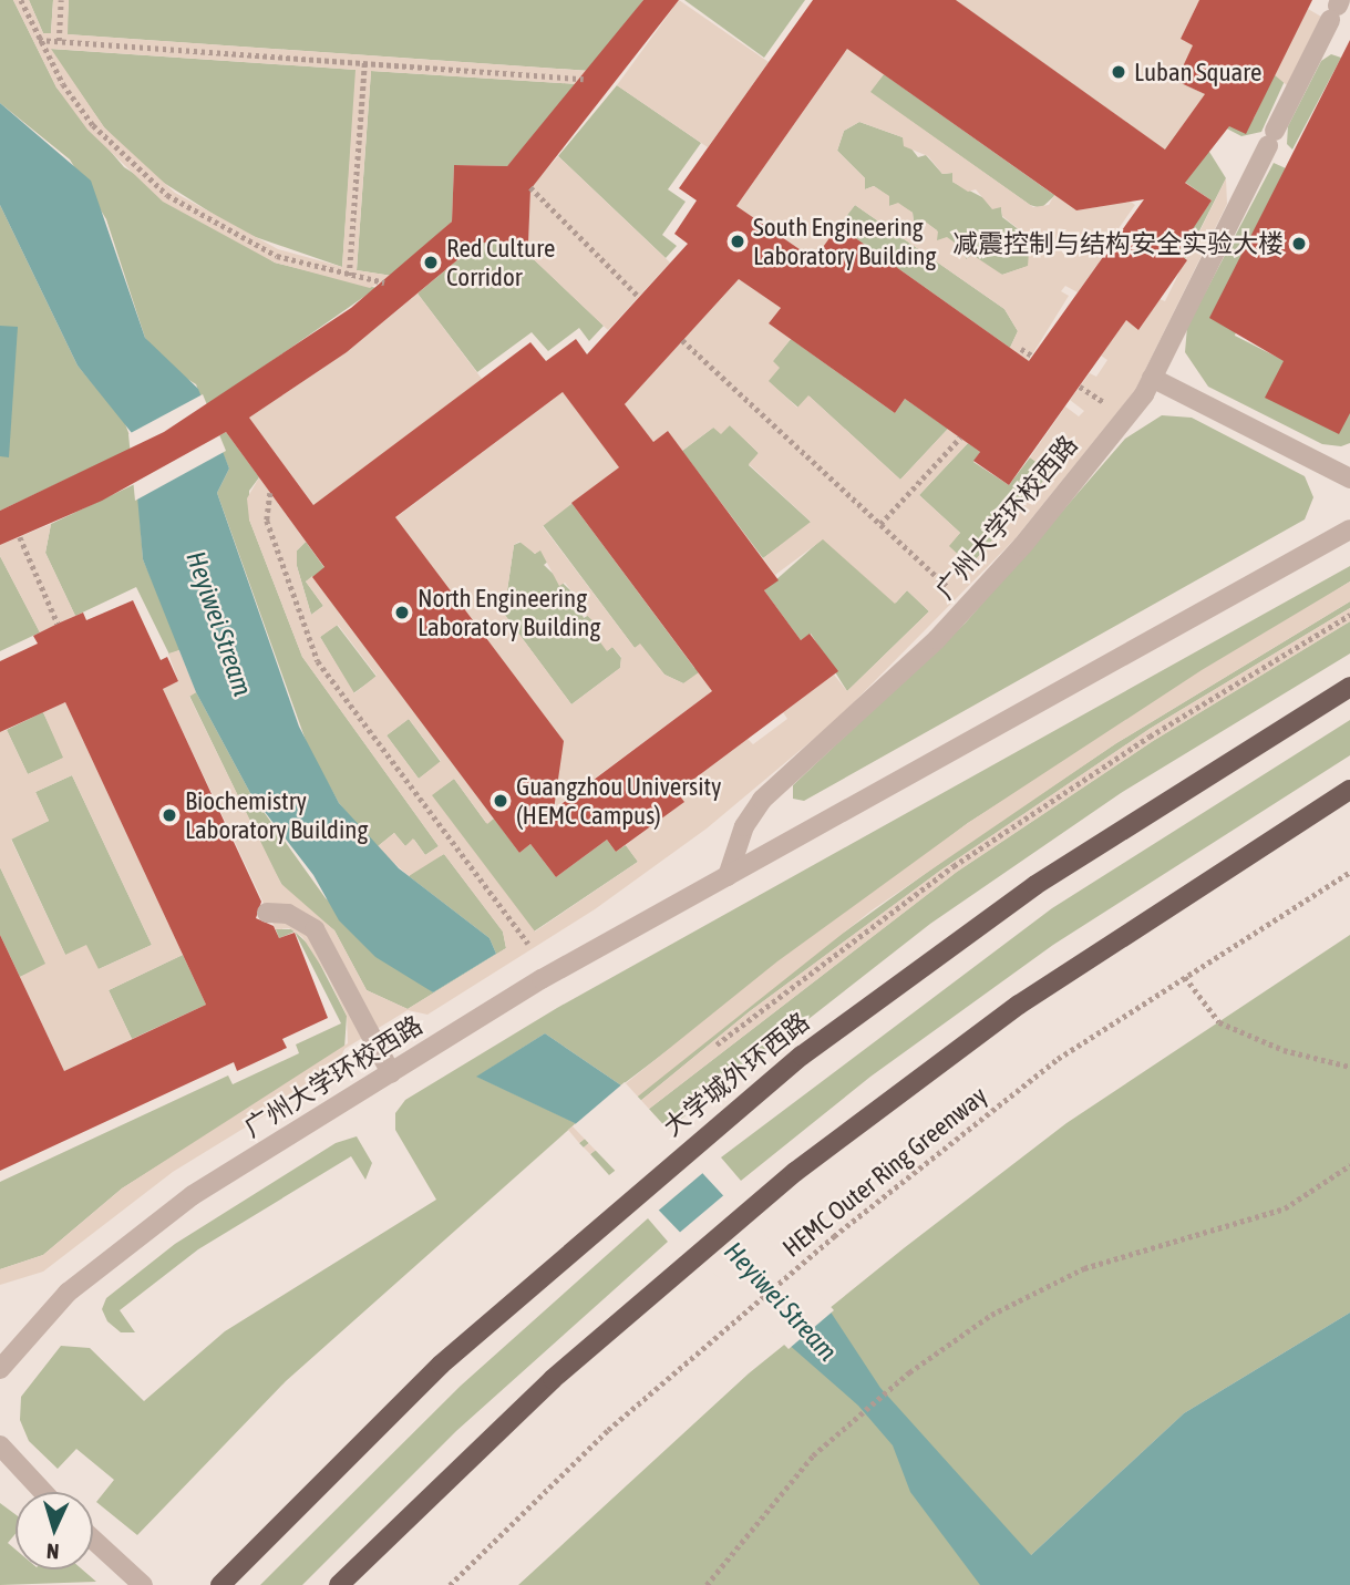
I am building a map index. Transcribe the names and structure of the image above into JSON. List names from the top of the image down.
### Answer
{
  "streets": {
    "main road": ["大学城外环西路"],
    "lane": ["广州大学环校西路"],
    "path": ["HEMC Outer Ring Greenway"]
  },
  "water": ["Heyiwei Stream"],
  "places": [
    "Luban Square",
    "South Engineering Laboratory Building",
    "减震控制与结构安全实验大楼",
    "Red Culture Corridor",
    "North Engineering Laboratory Building",
    "Guangzhou University (HEMC Campus)",
    "Biochemistry Laboratory Building"
  ],
  "north": "bottom"
}
